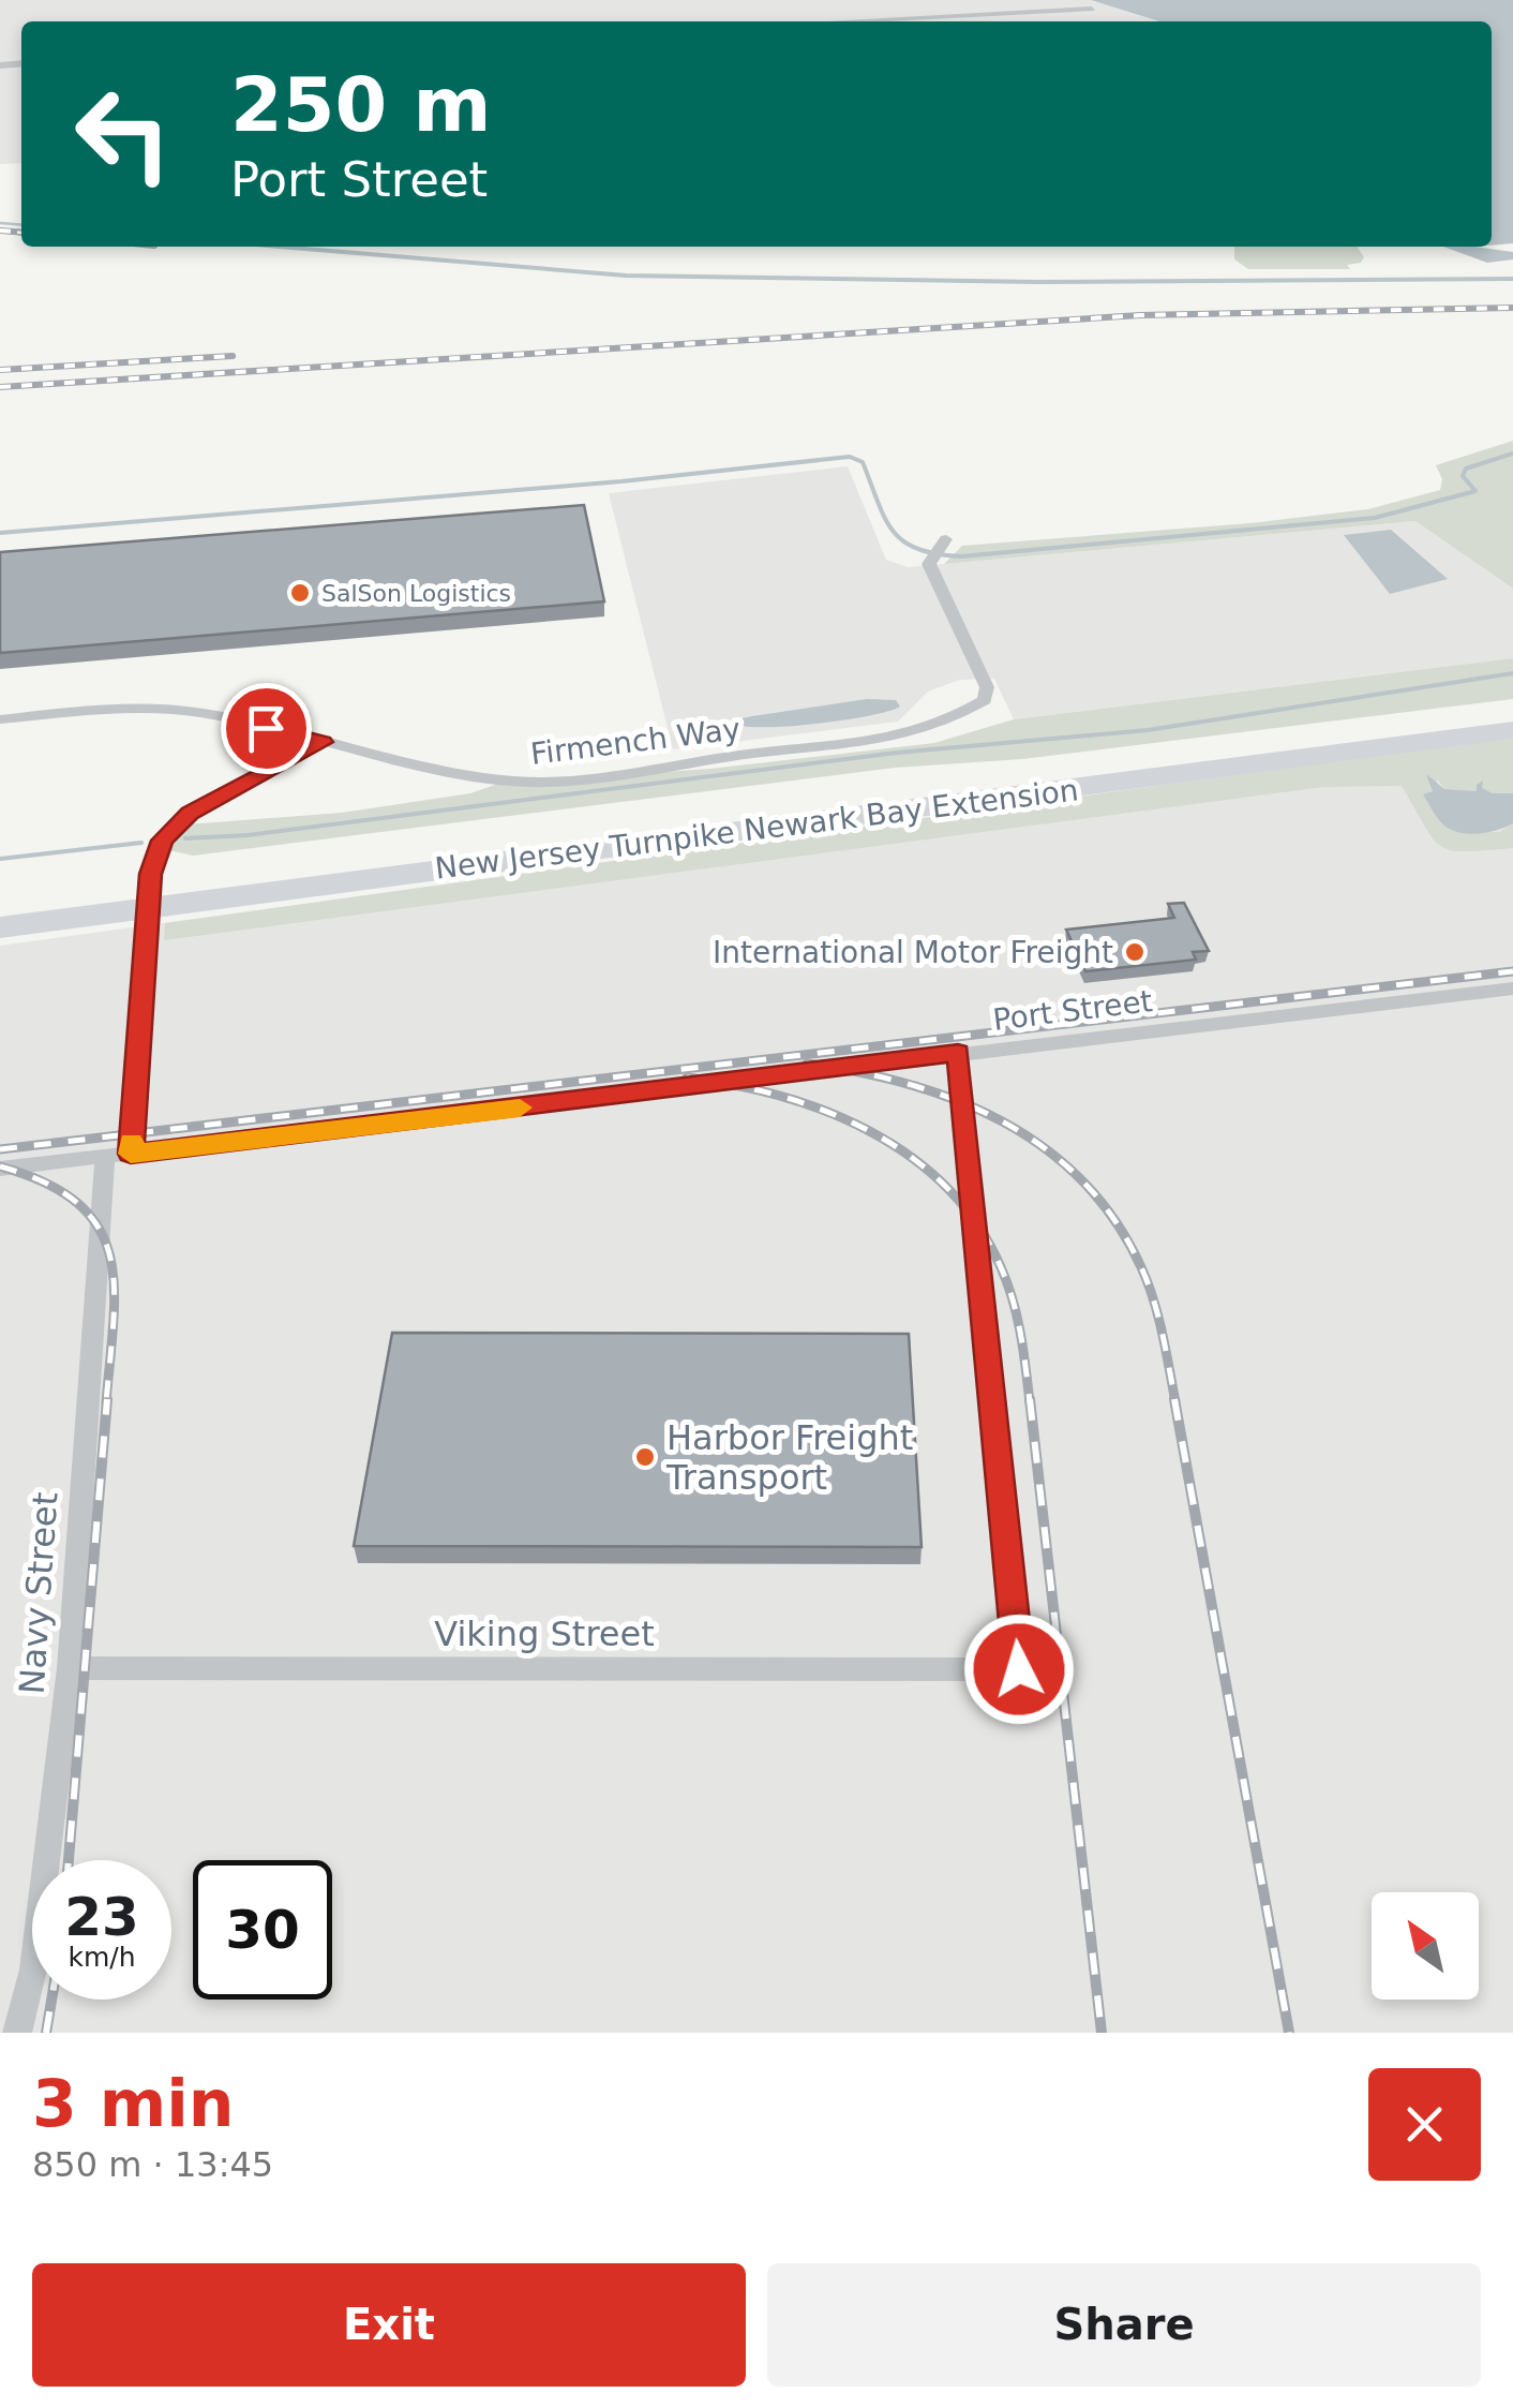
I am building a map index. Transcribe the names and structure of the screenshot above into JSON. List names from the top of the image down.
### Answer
{
  "streets": {
    "highway": ["New Jersey Turnpike Newark Bay Extension"],
    "street": [
      "Firmench Way",
      "Port Street",
      "Navy Street",
      "Viking Street"
    ]
  },
  "crossings": [
    ["Firmench Way", "Navy Street"],
    ["Port Street", "Navy Street"],
    ["Port Street", "Viking Street"],
    ["Navy Street", "Viking Street"]
  ],
  "places": ["SalSon Logistics", "International Motor Freight", "Harbor Freight Transport"],
  "north": "top left",
  "page": {
    "turn": ["250 m", "Port Street"],
    "speed": "23 km/h",
    "limit": "30",
    "heading": ["3 min", "850 m · 13:45"],
    "buttons": ["Exit", "Share"]
  }
}
